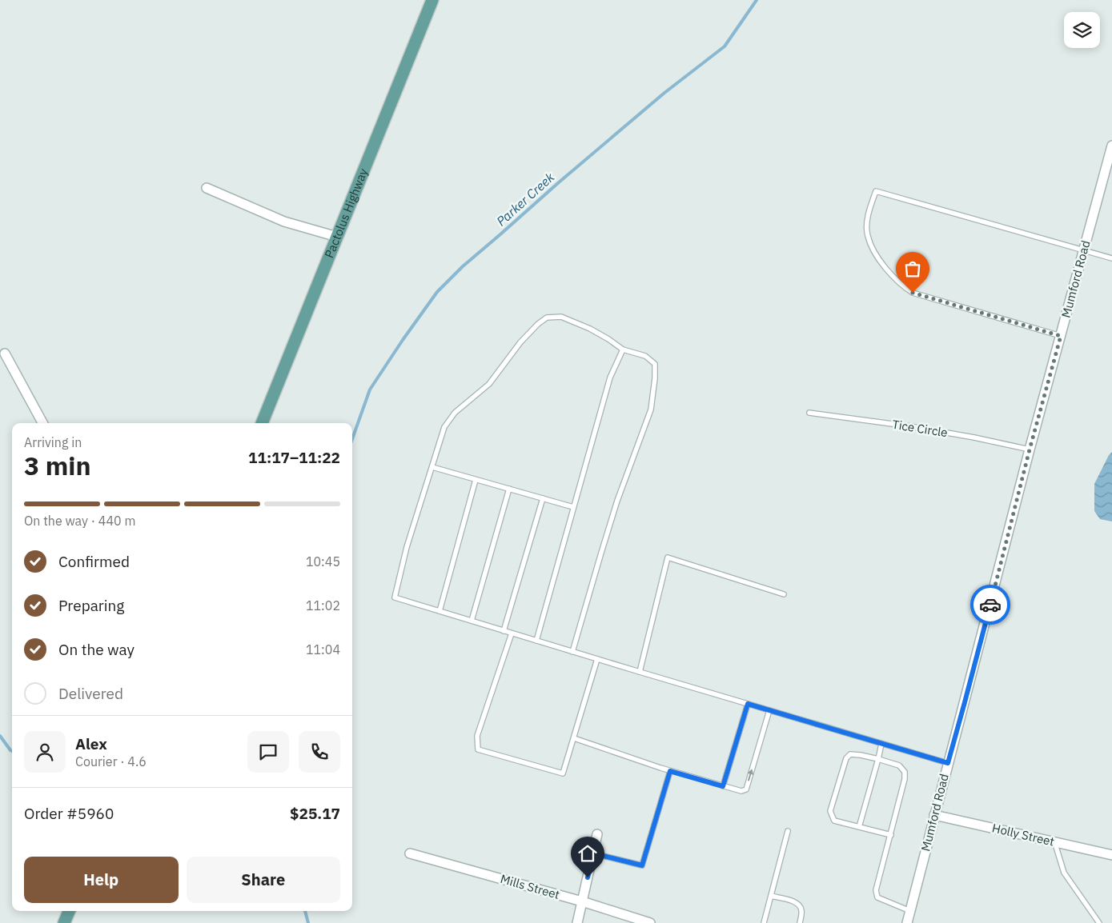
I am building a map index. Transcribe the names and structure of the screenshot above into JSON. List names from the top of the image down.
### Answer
{
  "streets": {
    "main road": ["Pactolus Highway"],
    "street": ["Mumford Road", "Holly Street", "Mills Street"],
    "lane": ["Tice Circle"]
  },
  "crossings": [
    ["Mumford Road", "Tice Circle"],
    ["Mumford Road", "Holly Street"]
  ],
  "water": ["Parker Creek"],
  "page": {
    "heading": ["3 min", "Arriving in", "11:17–11:22"],
    "panel": [
      "Alex",
      "Courier · 4.6",
      "Order #5960",
      "$25.17"
    ],
    "bar": "On the way · 440 m",
    "list": [
      ["Confirmed", "10:45"],
      ["Preparing", "11:02"],
      ["On the way", "11:04"],
      "Delivered"
    ],
    "buttons": ["Help", "Share"]
  }
}
